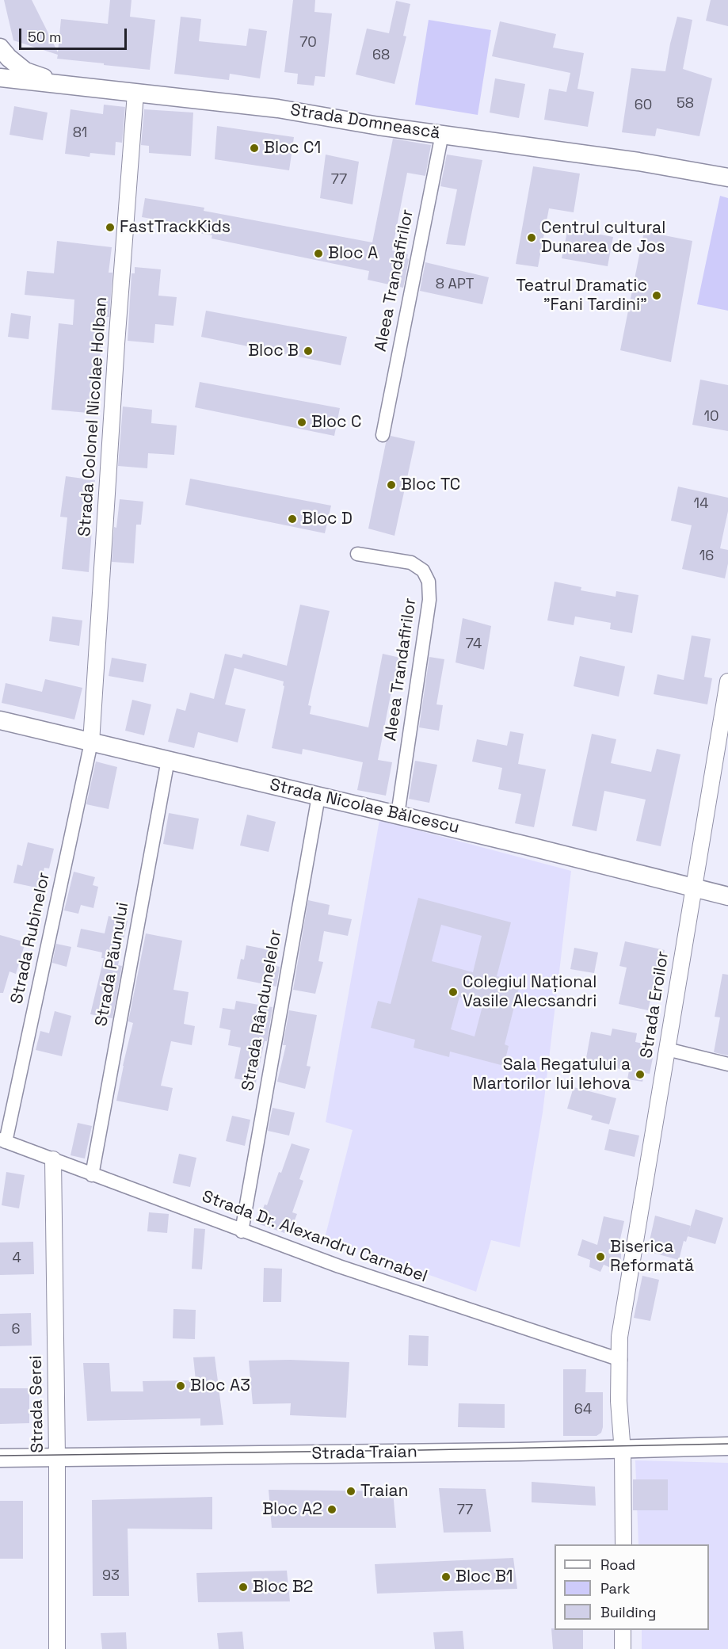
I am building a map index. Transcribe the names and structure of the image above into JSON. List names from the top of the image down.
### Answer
{
  "streets": {
    "main road": ["Strada Domnească", "Strada Nicolae Bălcescu", "Strada Traian"],
    "street": [
      "Aleea Trandafirilor",
      "Strada Colonel Nicolae Holban",
      "Strada Rubinelor",
      "Strada Păunului",
      "Strada Eroilor",
      "Strada Rândunelelor",
      "Strada Dr. Alexandru Carnabel",
      "Strada Serei"
    ]
  },
  "crossings": [
    ["Strada Domnească", "Aleea Trandafirilor"],
    ["Strada Domnească", "Strada Colonel Nicolae Holban"],
    ["Aleea Trandafirilor", "Strada Nicolae Bălcescu"],
    ["Strada Colonel Nicolae Holban", "Strada Nicolae Bălcescu"],
    ["Strada Colonel Nicolae Holban", "Strada Rubinelor"],
    ["Strada Nicolae Bălcescu", "Strada Rubinelor"],
    ["Strada Nicolae Bălcescu", "Strada Păunului"],
    ["Strada Nicolae Bălcescu", "Strada Eroilor"],
    ["Strada Nicolae Bălcescu", "Strada Rândunelelor"],
    ["Strada Rubinelor", "Strada Dr. Alexandru Carnabel"],
    ["Strada Păunului", "Strada Dr. Alexandru Carnabel"],
    ["Strada Eroilor", "Strada Dr. Alexandru Carnabel"],
    ["Strada Eroilor", "Strada Traian"],
    ["Strada Rândunelelor", "Strada Dr. Alexandru Carnabel"],
    ["Strada Dr. Alexandru Carnabel", "Strada Serei"],
    ["Strada Serei", "Strada Traian"]
  ],
  "places": [
    "Bloc C1",
    "FastTrackKids",
    "Centrul cultural Dunarea de Jos",
    "Bloc A",
    "Teatrul Dramatic \"Fani Tardini\"",
    "Bloc B",
    "Bloc C",
    "Bloc TC",
    "Bloc D",
    "Colegiul Național Vasile Alecsandri",
    "Sala Regatului a Martorilor lui Iehova",
    "Biserica Reformată",
    "Bloc A3",
    "Traian",
    "Bloc A2",
    "Bloc B1",
    "Bloc B2"
  ],
  "house_numbers": [
    "70",
    "68",
    "58",
    "60",
    "81",
    "77",
    "8 APT",
    "10",
    "14",
    "16",
    "74",
    "4",
    "6",
    "64",
    "77",
    "93"
  ],
  "legend": ["Road", "Park", "Building"],
  "scale_bar": "50 m"
}
